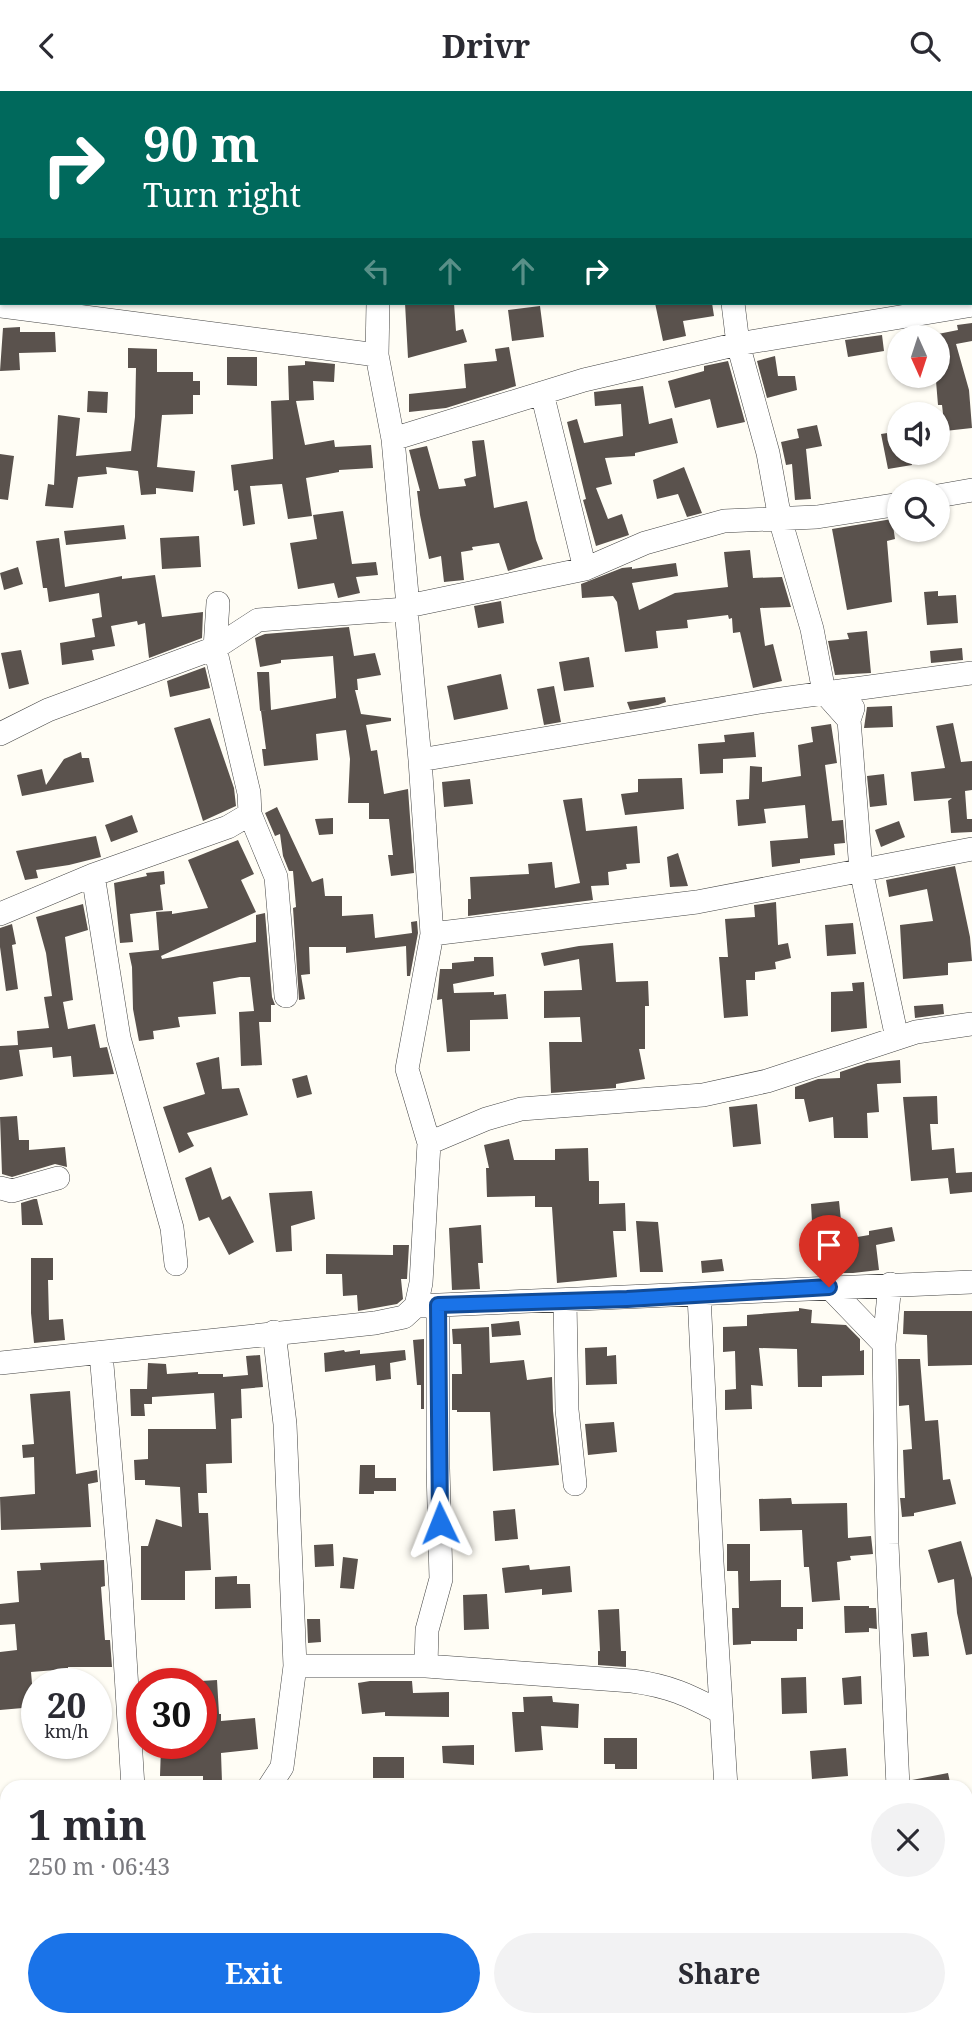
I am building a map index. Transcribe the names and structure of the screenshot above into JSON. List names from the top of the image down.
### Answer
{
  "north": "bottom",
  "page": {
    "header": "Drivr",
    "turn": ["90 m", "Turn right"],
    "speed": "20 km/h",
    "limit": "30",
    "heading": ["1 min", "250 m · 06:43"],
    "buttons": ["Exit", "Share"]
  }
}
